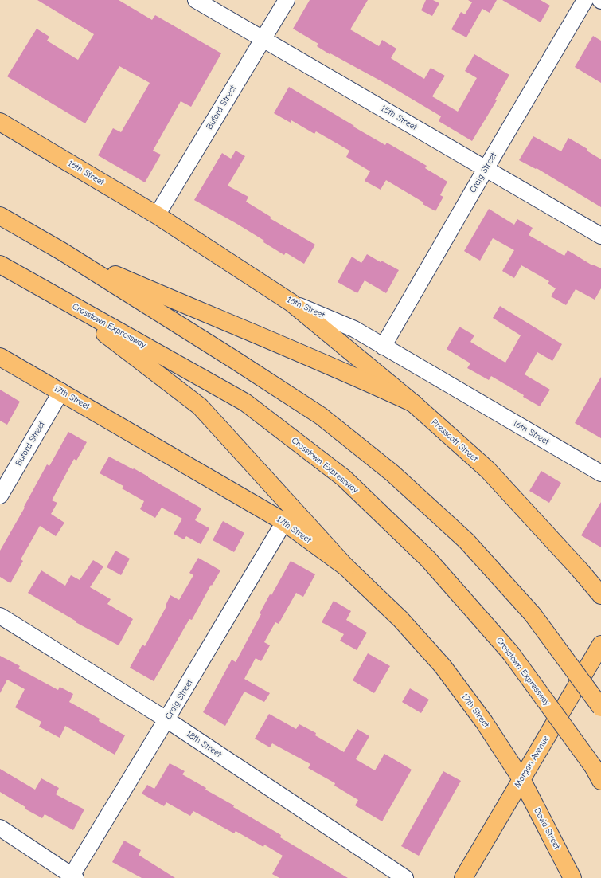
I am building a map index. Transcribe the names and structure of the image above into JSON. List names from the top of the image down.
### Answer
{
  "streets": {
    "main road": [
      "16th Street",
      "Crosstown Expressway",
      "17th Street",
      "Presscott Street",
      "Morgan Avenue",
      "David Street"
    ],
    "street": [
      "Buford Street",
      "15th Street",
      "Craig Street",
      "18th Street"
    ]
  },
  "crossings": [
    ["Buford Street", "15th Street"],
    ["Buford Street", "16th Street"],
    ["Buford Street", "17th Street"],
    ["15th Street", "Craig Street"],
    ["16th Street", "Craig Street"],
    ["16th Street", "Presscott Street"],
    ["Craig Street", "17th Street"],
    ["Craig Street", "18th Street"],
    ["17th Street", "Morgan Avenue"],
    ["17th Street", "David Street"],
    ["Morgan Avenue", "David Street"]
  ]
}
